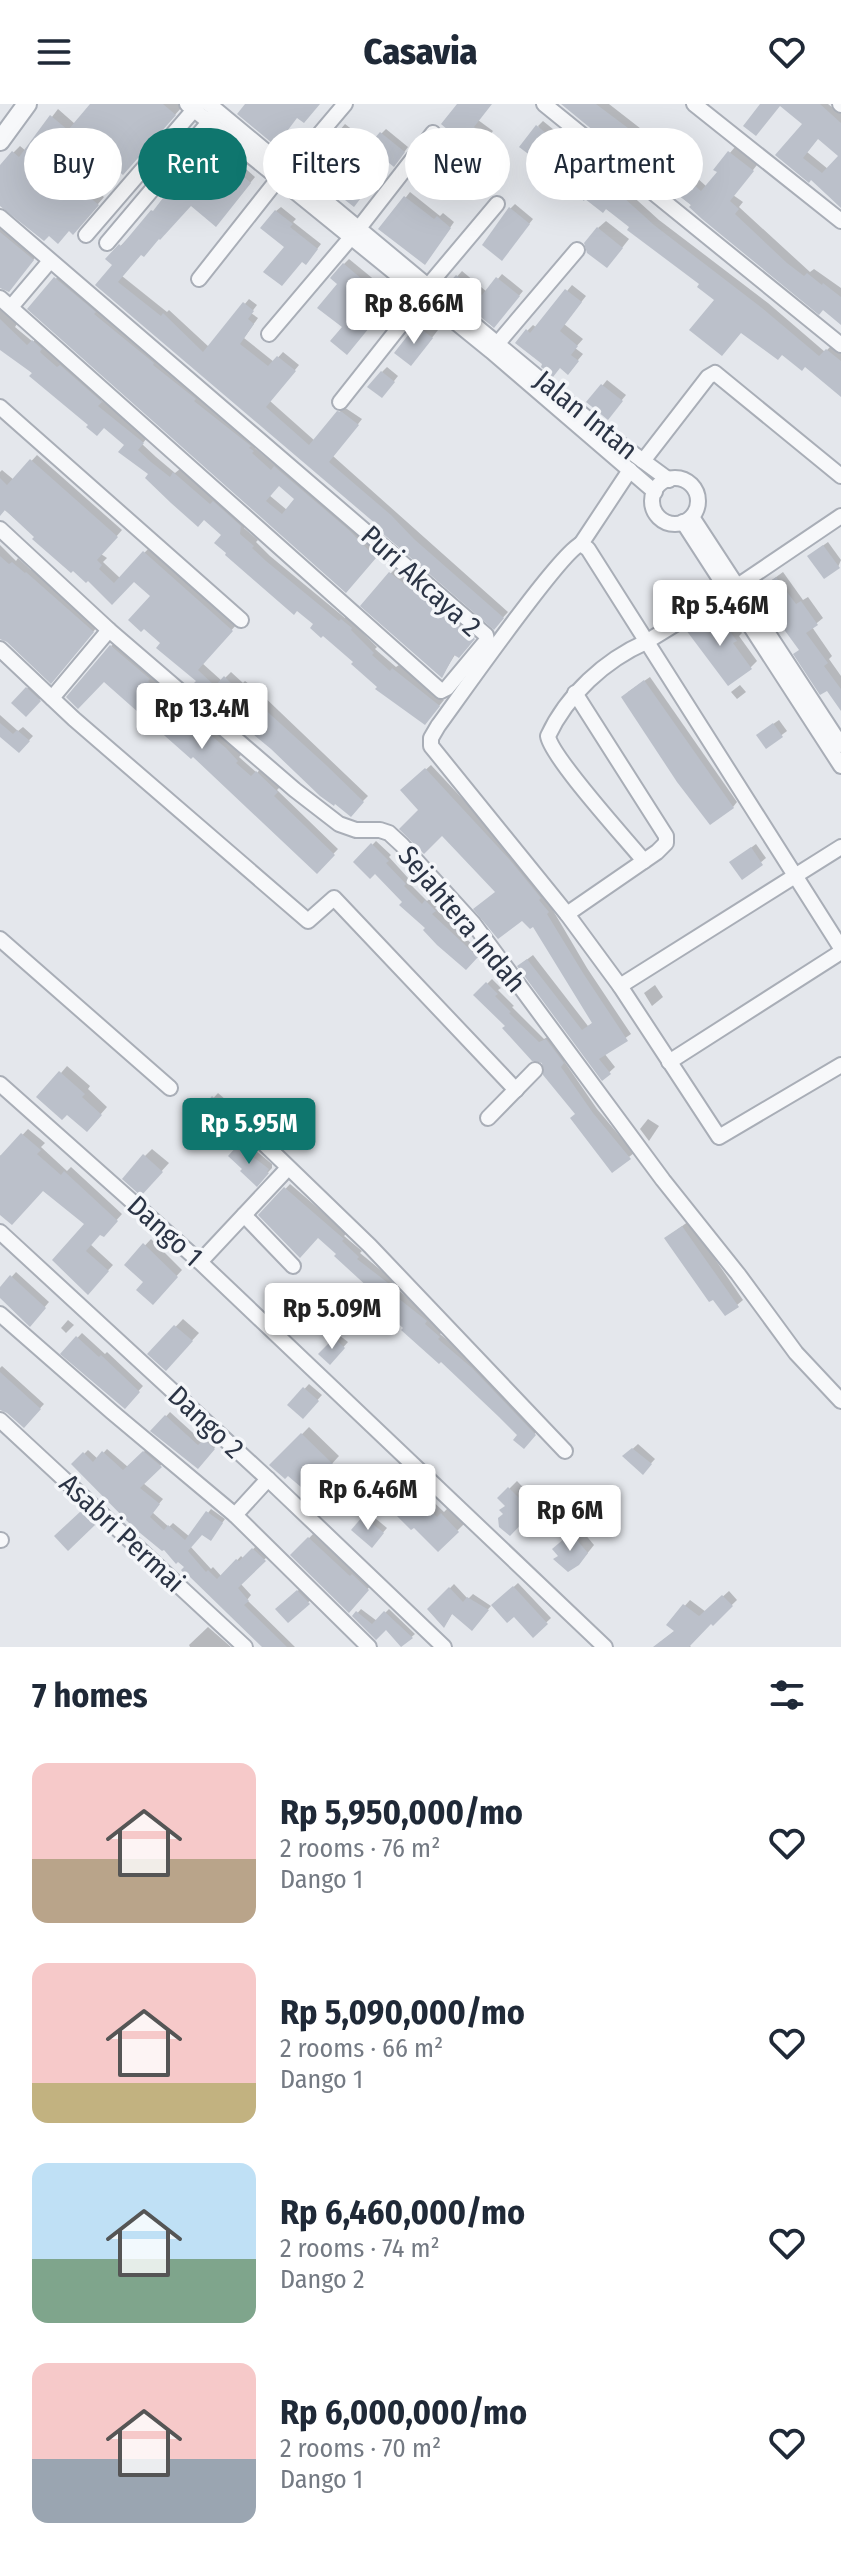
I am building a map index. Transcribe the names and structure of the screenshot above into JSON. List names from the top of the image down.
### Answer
{
  "streets": {
    "street": [
      "Jalan Intan",
      "Puri Akcaya 2",
      "Sejahtera Indah",
      "Dango 1",
      "Dango 2",
      "Asabri Permai"
    ]
  },
  "page": {
    "header": "Casavia",
    "chip": [
      "Buy",
      "Rent",
      "Filters",
      "New",
      "Apartment"
    ],
    "price": [
      "Rp 8.66M",
      "Rp 5.46M",
      "Rp 13.4M",
      "Rp 5.95M",
      "Rp 5.09M",
      "Rp 6.46M",
      "Rp 6M"
    ],
    "heading": "7 homes",
    "list": [
      {
        "name": "Rp 5,950,000/mo",
        "note": "2 rooms · 76 m² · Dango 1"
      },
      {
        "name": "Rp 5,090,000/mo",
        "note": "2 rooms · 66 m² · Dango 1"
      },
      {
        "name": "Rp 6,460,000/mo",
        "note": "2 rooms · 74 m² · Dango 2"
      },
      {
        "name": "Rp 6,000,000/mo",
        "note": "2 rooms · 70 m² · Dango 1"
      }
    ]
  }
}
